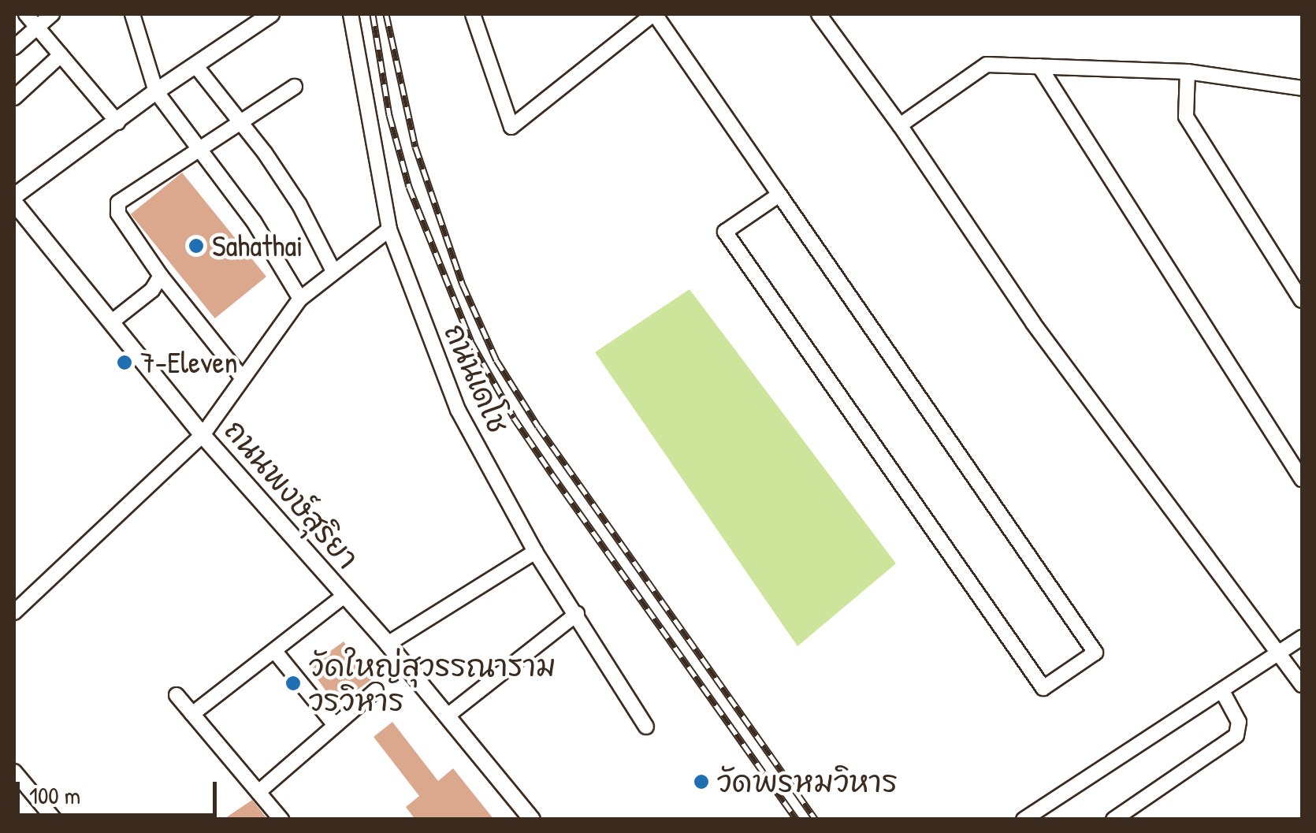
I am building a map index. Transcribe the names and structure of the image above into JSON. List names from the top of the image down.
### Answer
{
  "streets": {
    "main road": ["ถนนพงษ์สุริยา"],
    "street": ["ถนนเดโช"]
  },
  "places": [
    "Sahathai",
    "7-Eleven",
    "วัดใหญ่สุวรรณาราม วรวิหาร",
    "วัดพรหมวิหาร"
  ],
  "scale_bar": "100 m"
}
